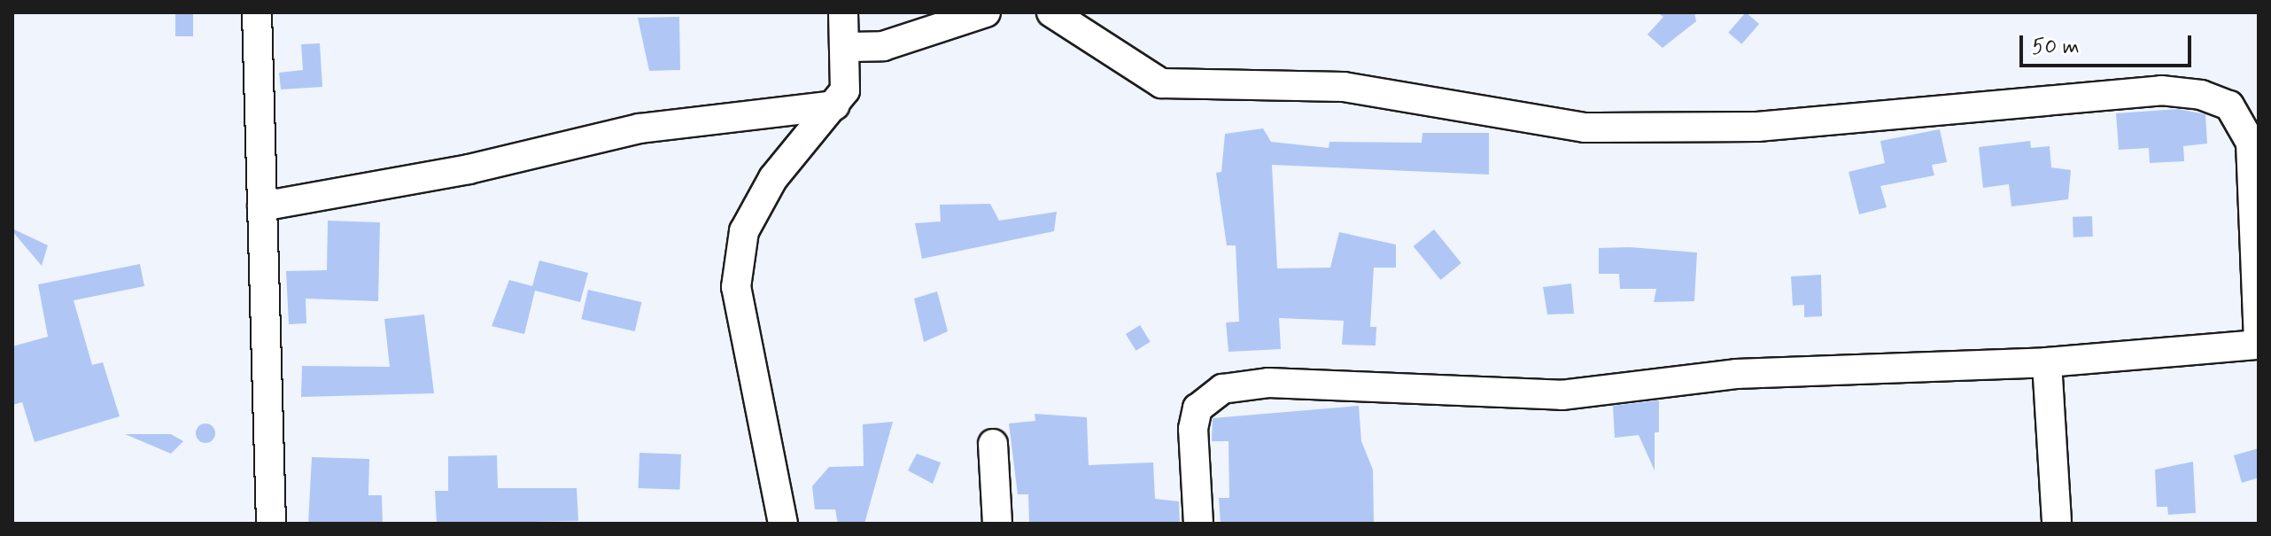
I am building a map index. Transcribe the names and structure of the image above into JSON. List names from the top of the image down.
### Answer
{
  "scale_bar": "50 m"
}
